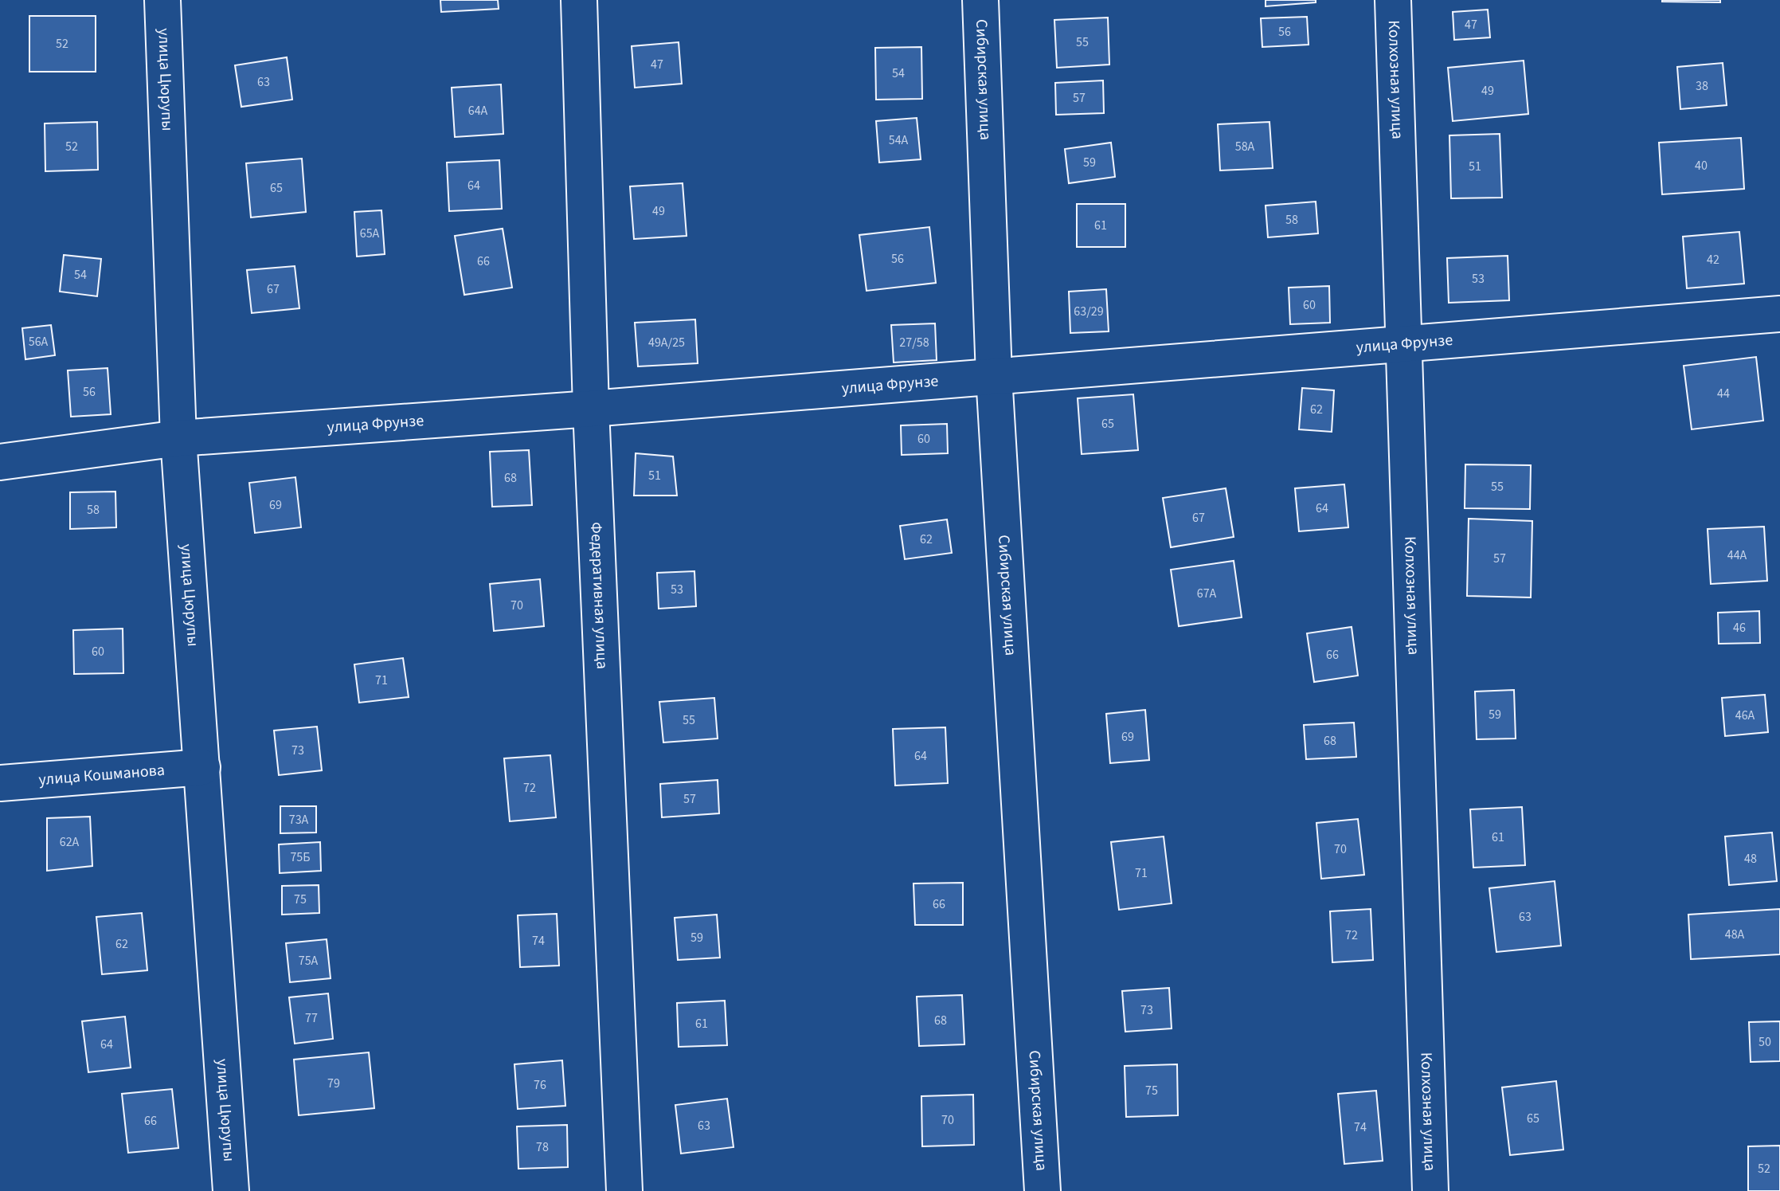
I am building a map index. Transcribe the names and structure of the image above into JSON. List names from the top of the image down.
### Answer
{
  "streets": {
    "street": [
      "Сибирская улица",
      "Колхозная улица",
      "улица Цюрупы",
      "улица Фрунзе",
      "Федеративная улица",
      "улица Кошманова"
    ]
  },
  "crossings": [
    ["Сибирская улица", "улица Фрунзе"],
    ["Колхозная улица", "улица Фрунзе"],
    ["улица Цюрупы", "улица Фрунзе"],
    ["улица Цюрупы", "улица Кошманова"],
    ["улица Фрунзе", "Федеративная улица"]
  ],
  "house_numbers": [
    "47",
    "56",
    "55",
    "52",
    "47",
    "54",
    "63",
    "38",
    "49",
    "57",
    "64А",
    "54А",
    "52",
    "58А",
    "59",
    "40",
    "51",
    "64",
    "65",
    "49",
    "58",
    "61",
    "65А",
    "56",
    "42",
    "66",
    "54",
    "53",
    "67",
    "60",
    "63/29",
    "56А",
    "49А/25",
    "27/58",
    "56",
    "44",
    "62",
    "65",
    "60",
    "51",
    "68",
    "55",
    "69",
    "64",
    "58",
    "67",
    "62",
    "44А",
    "57",
    "53",
    "67А",
    "70",
    "46",
    "60",
    "66",
    "71",
    "59",
    "46А",
    "55",
    "69",
    "68",
    "73",
    "64",
    "72",
    "57",
    "73А",
    "61",
    "62А",
    "70",
    "75Б",
    "48",
    "71",
    "75",
    "66",
    "63",
    "48А",
    "72",
    "59",
    "74",
    "62",
    "75А",
    "73",
    "77",
    "68",
    "61",
    "50",
    "64",
    "79",
    "76",
    "75",
    "65",
    "70",
    "66",
    "63",
    "74",
    "78",
    "52"
  ]
}
